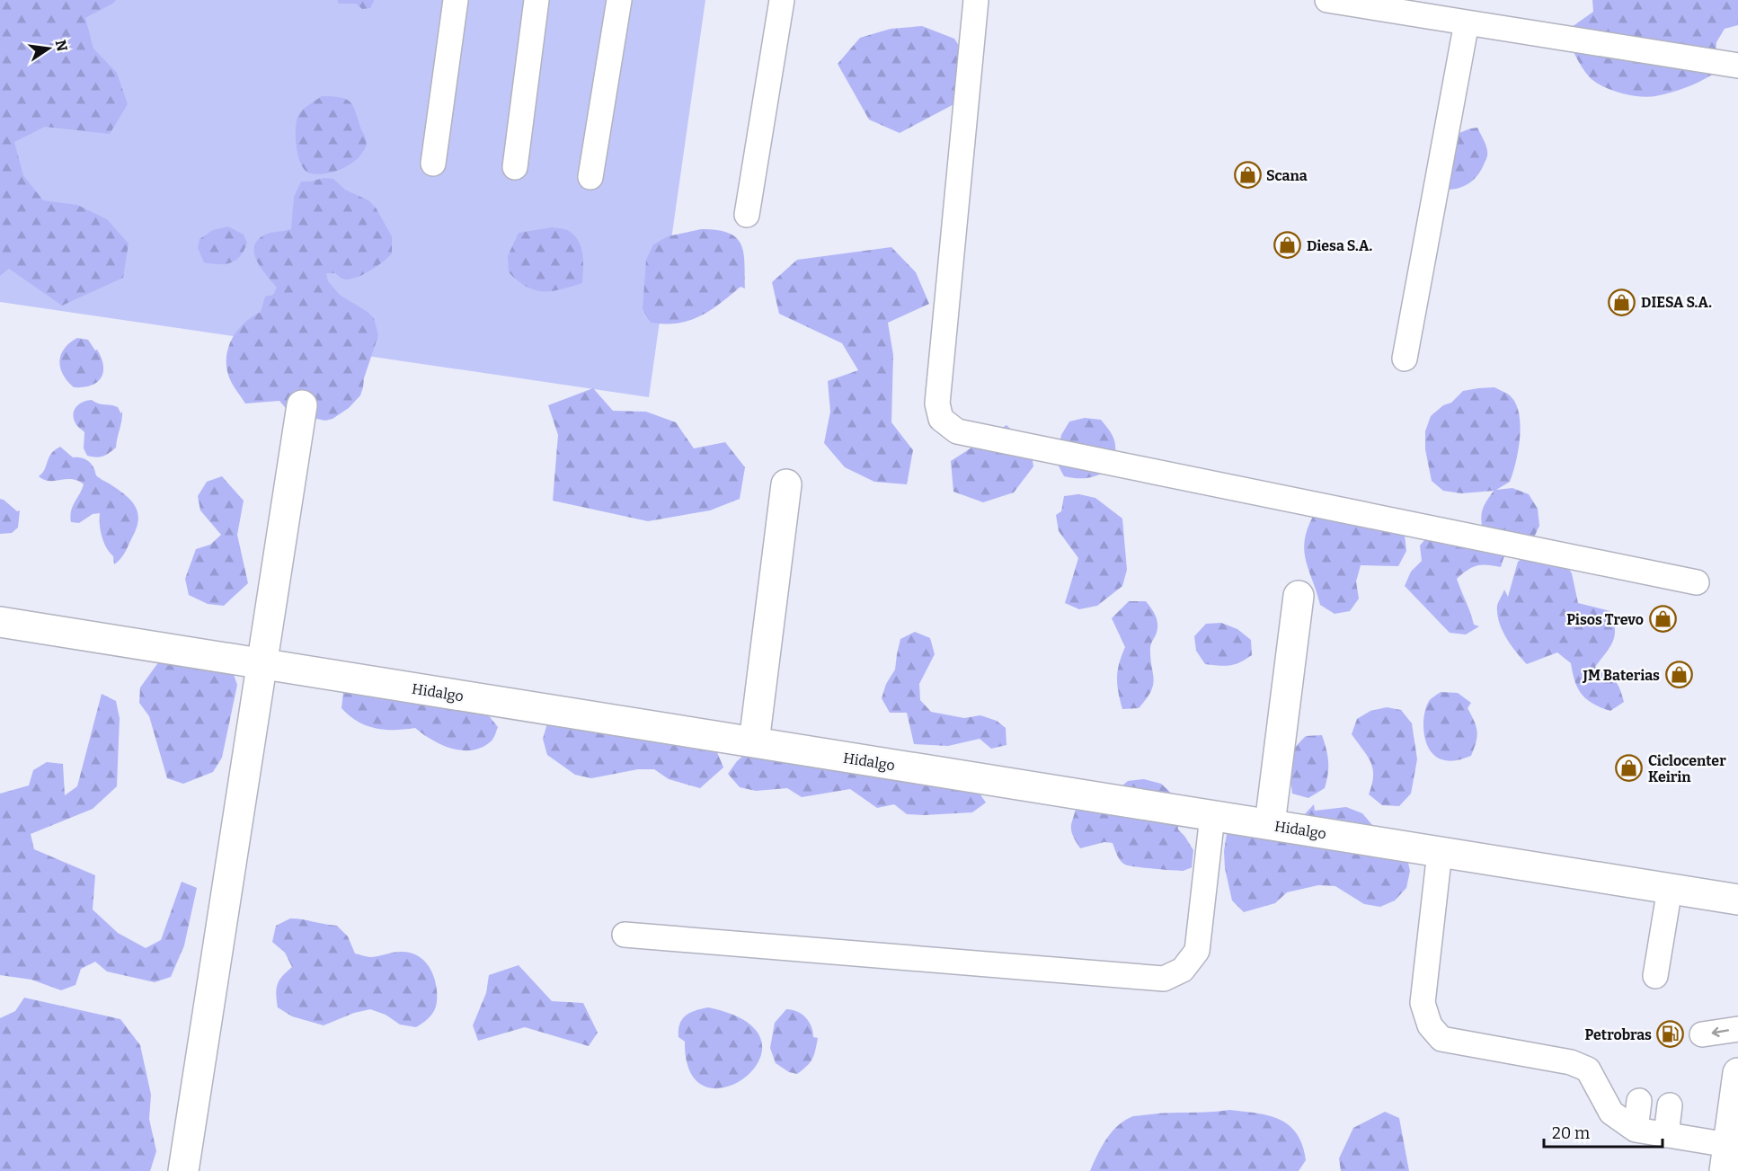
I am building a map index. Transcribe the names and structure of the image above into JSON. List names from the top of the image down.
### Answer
{
  "streets": {
    "street": ["Hidalgo"]
  },
  "places": {
    "shop": [
      "Scana",
      "Diesa S.A.",
      "DIESA S.A.",
      "Pisos Trevo",
      "JM Baterias",
      "Ciclocenter Keirin"
    ],
    "fuel station": ["Petrobras"]
  },
  "scale_bar": "20 m",
  "north": "right"
}
